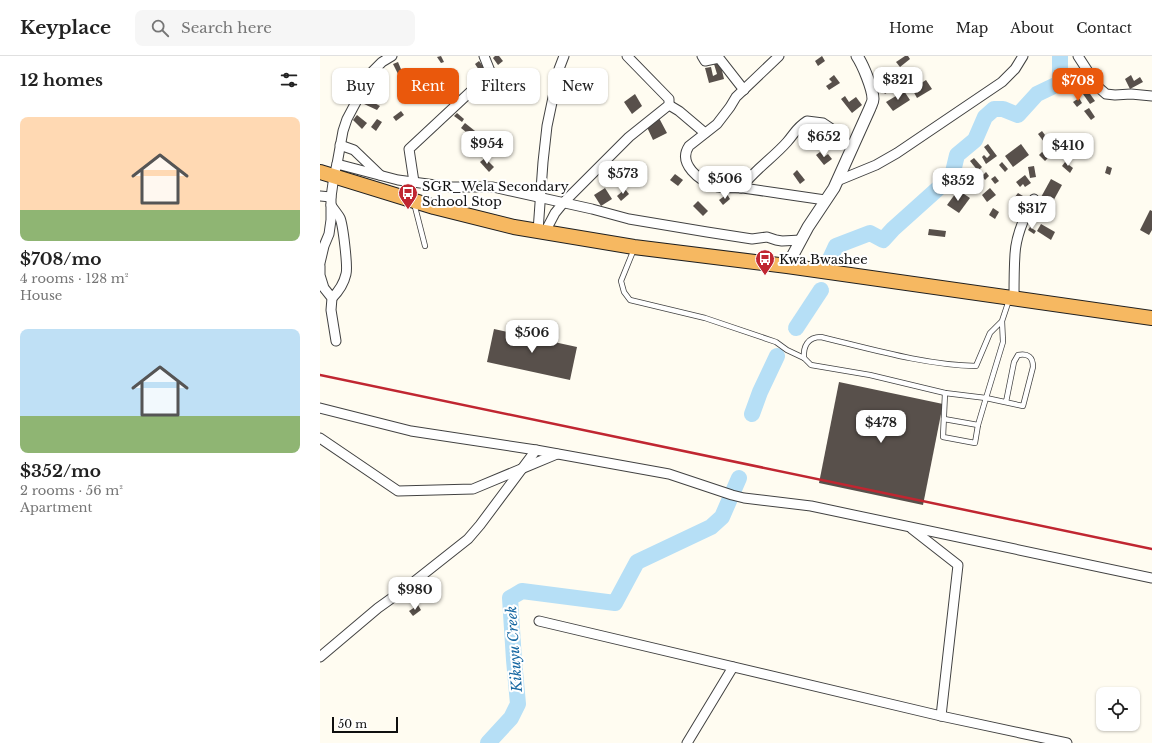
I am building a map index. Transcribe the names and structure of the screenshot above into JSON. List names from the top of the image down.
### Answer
{
  "water": ["Kikuyu Creek"],
  "places": {
    "bus stop": ["SGR_Wela Secondary School Stop", "Kwa Bwashee"]
  },
  "scale_bar": "50 m",
  "page": {
    "header": "Keyplace",
    "search": "Search here",
    "nav": [
      "Home",
      "Map",
      "About",
      "Contact"
    ],
    "heading": "12 homes",
    "price": [
      "$321",
      "$708",
      "$652",
      "$954",
      "$410",
      "$573",
      "$506",
      "$352",
      "$317",
      "$506",
      "$478",
      "$980"
    ],
    "chip": [
      "Buy",
      "Rent",
      "Filters",
      "New"
    ],
    "list": [
      {
        "name": "$708/mo",
        "note": "4 rooms · 128 m² · House"
      },
      {
        "name": "$352/mo",
        "note": "2 rooms · 56 m² · Apartment"
      }
    ],
    "scale": "50 m"
  }
}
